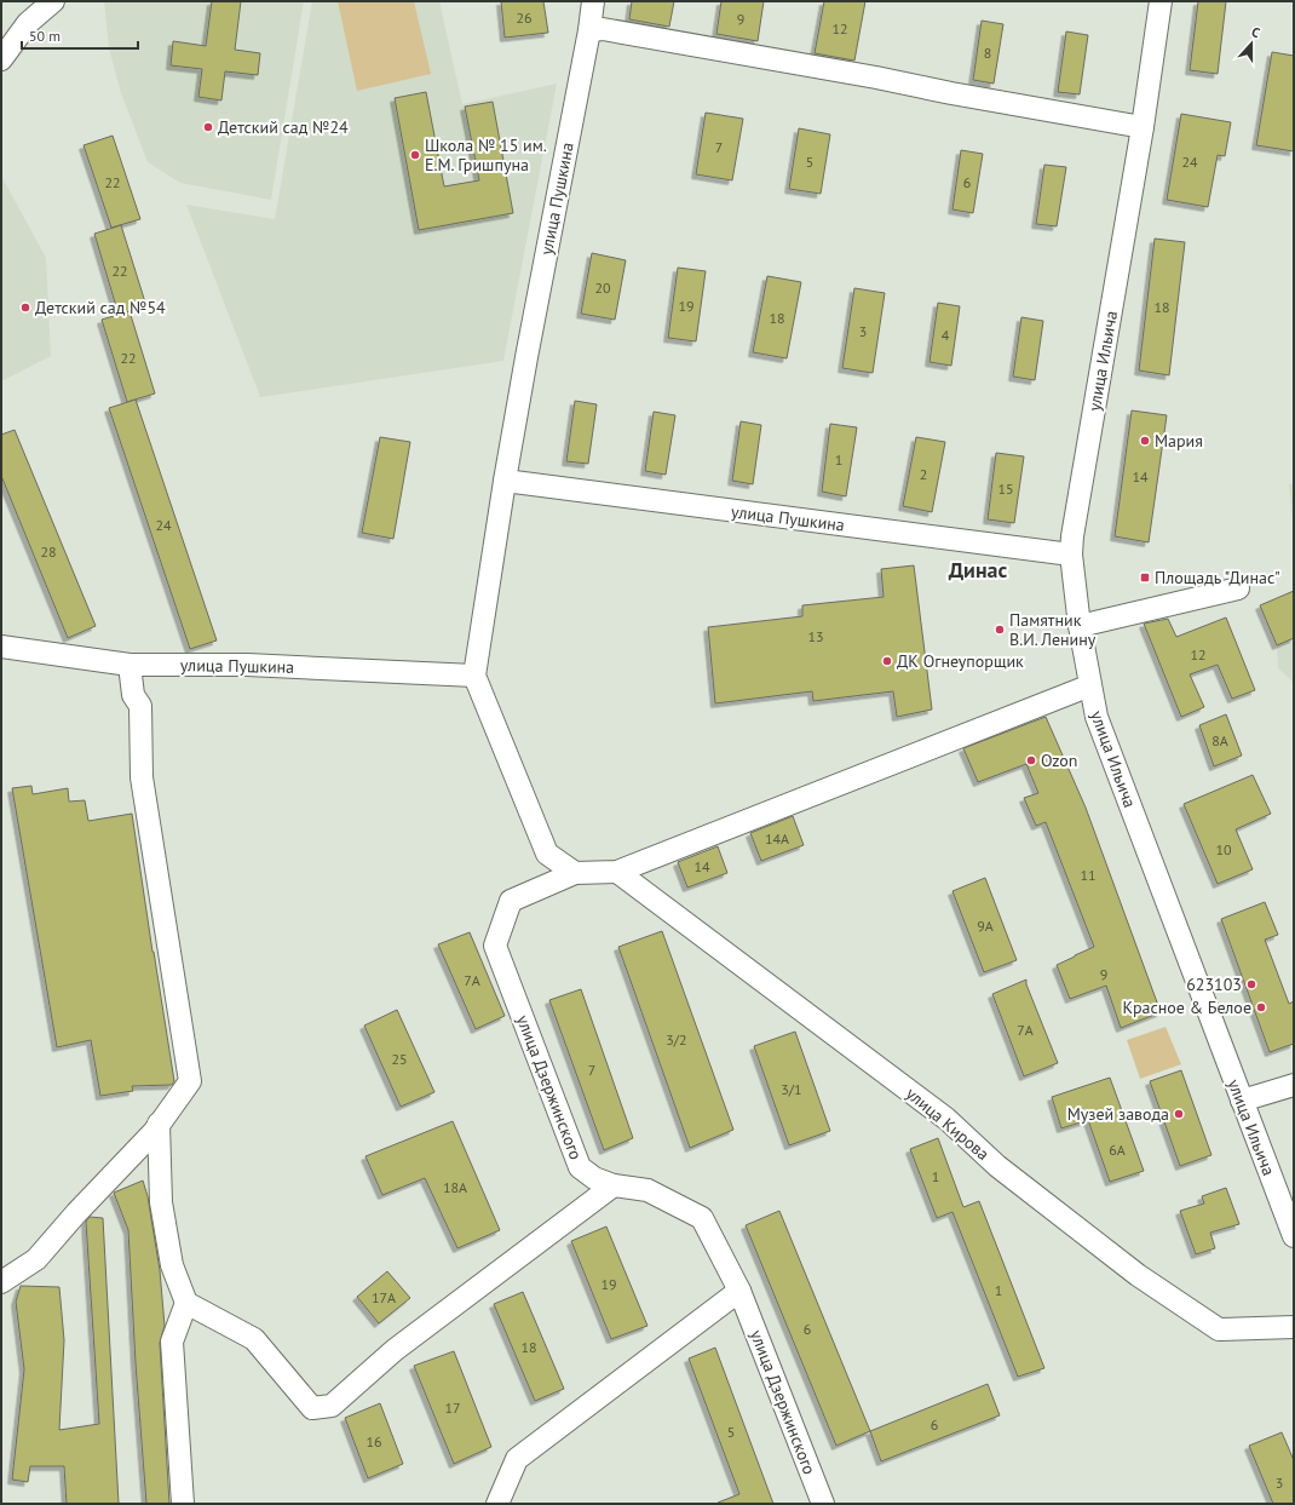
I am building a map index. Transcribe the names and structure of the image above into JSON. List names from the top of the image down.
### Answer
{
  "streets": {
    "street": [
      "улица Пушкина",
      "улица Ильича",
      "улица Дзержинского",
      "улица Кирова"
    ]
  },
  "crossings": [
    ["улица Пушкина", "улица Ильича"]
  ],
  "districts": ["Динас"],
  "places": {
    "other": [
      "Детский сад №24",
      "Школа № 15 им. Е.М. Гришпуна",
      "Детский сад №54",
      "Мария",
      "Памятник В.И. Ленину",
      "ДК Огнеупорщик",
      "Ozon",
      "623103",
      "Красное & Белое",
      "Музей завода"
    ],
    "transit": ["Площадь \"Динас\""]
  },
  "house_numbers": [
    "26",
    "9",
    "12",
    "8",
    "7",
    "5",
    "24",
    "22",
    "6",
    "22",
    "20",
    "19",
    "18",
    "18",
    "3",
    "4",
    "22",
    "1",
    "2",
    "14",
    "15",
    "24",
    "28",
    "13",
    "12",
    "8А",
    "14А",
    "10",
    "14",
    "11",
    "9А",
    "9",
    "7А",
    "7А",
    "3/2",
    "25",
    "7",
    "3/1",
    "6А",
    "1",
    "18А",
    "19",
    "1",
    "17А",
    "6",
    "18",
    "17",
    "6",
    "5",
    "16",
    "3"
  ],
  "scale_bar": "50 m",
  "north": "top"
}
